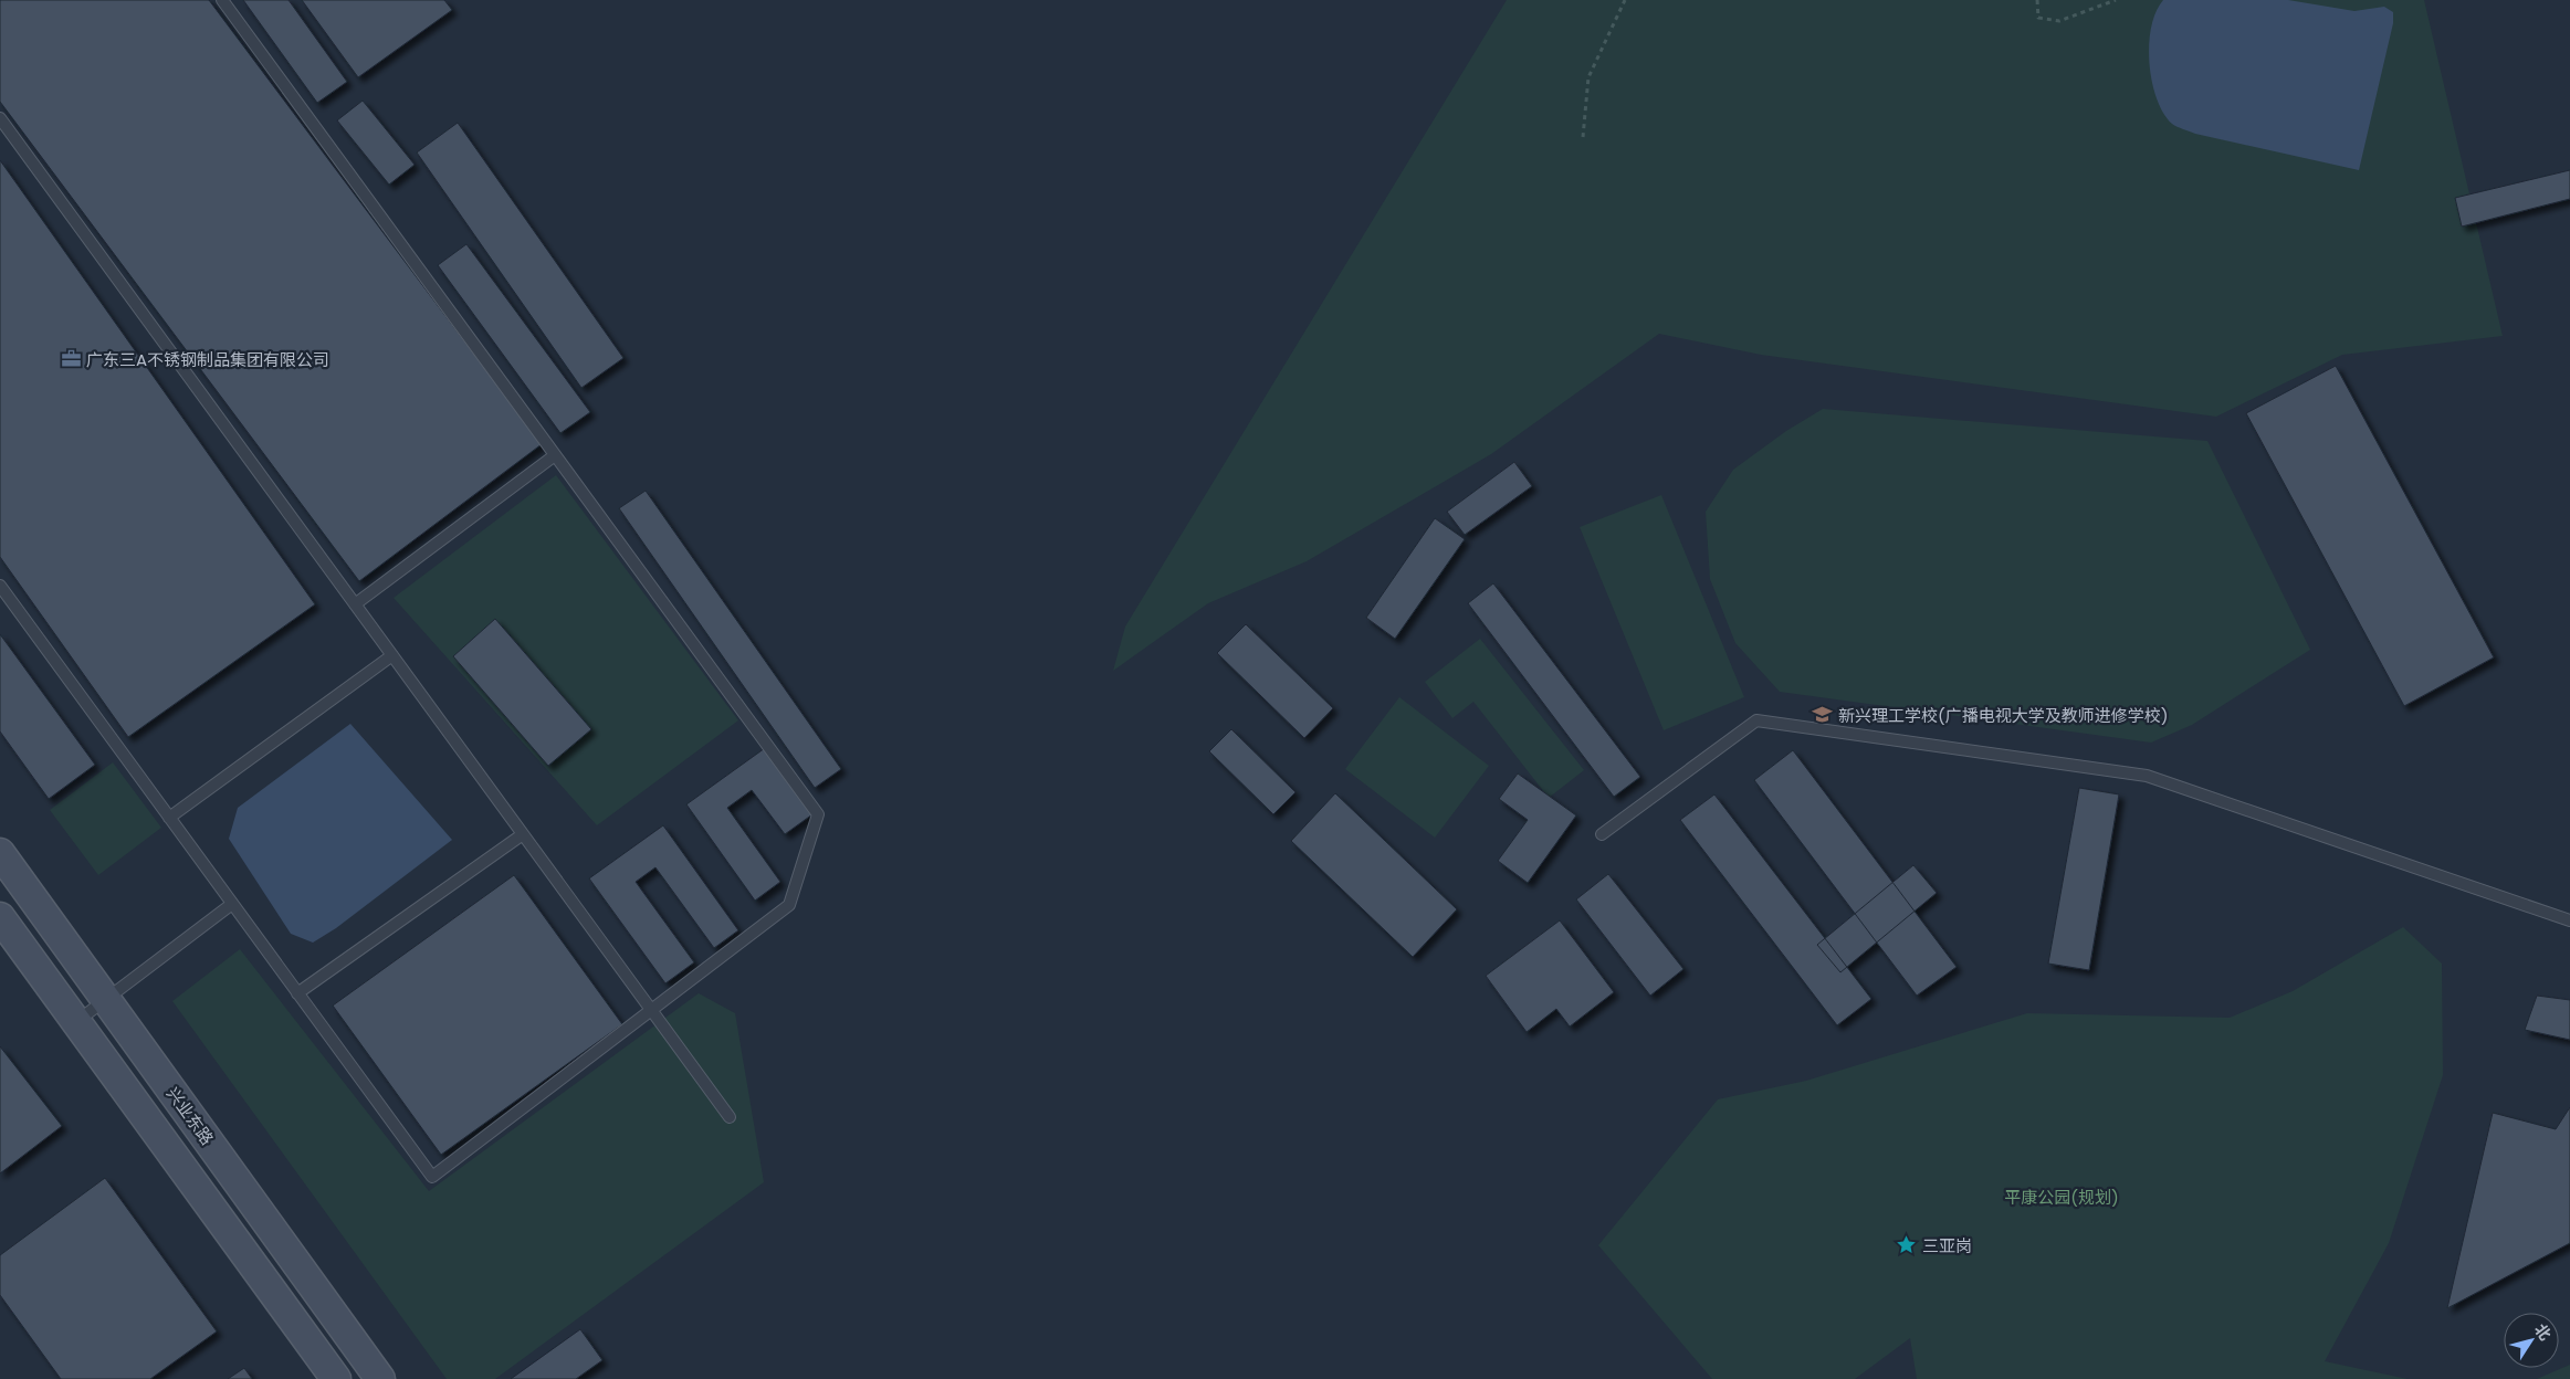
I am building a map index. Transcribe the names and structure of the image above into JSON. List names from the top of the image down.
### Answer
{
  "streets": {
    "street": ["兴业东路"]
  },
  "parks": ["平康公园(规划)"],
  "places": {
    "office": ["广东三A不锈钢制品集团有限公司"],
    "school or university": ["新兴理工学校(广播电视大学及教师进修学校)"],
    "place": ["三亚岗"]
  },
  "north": "top right"
}
